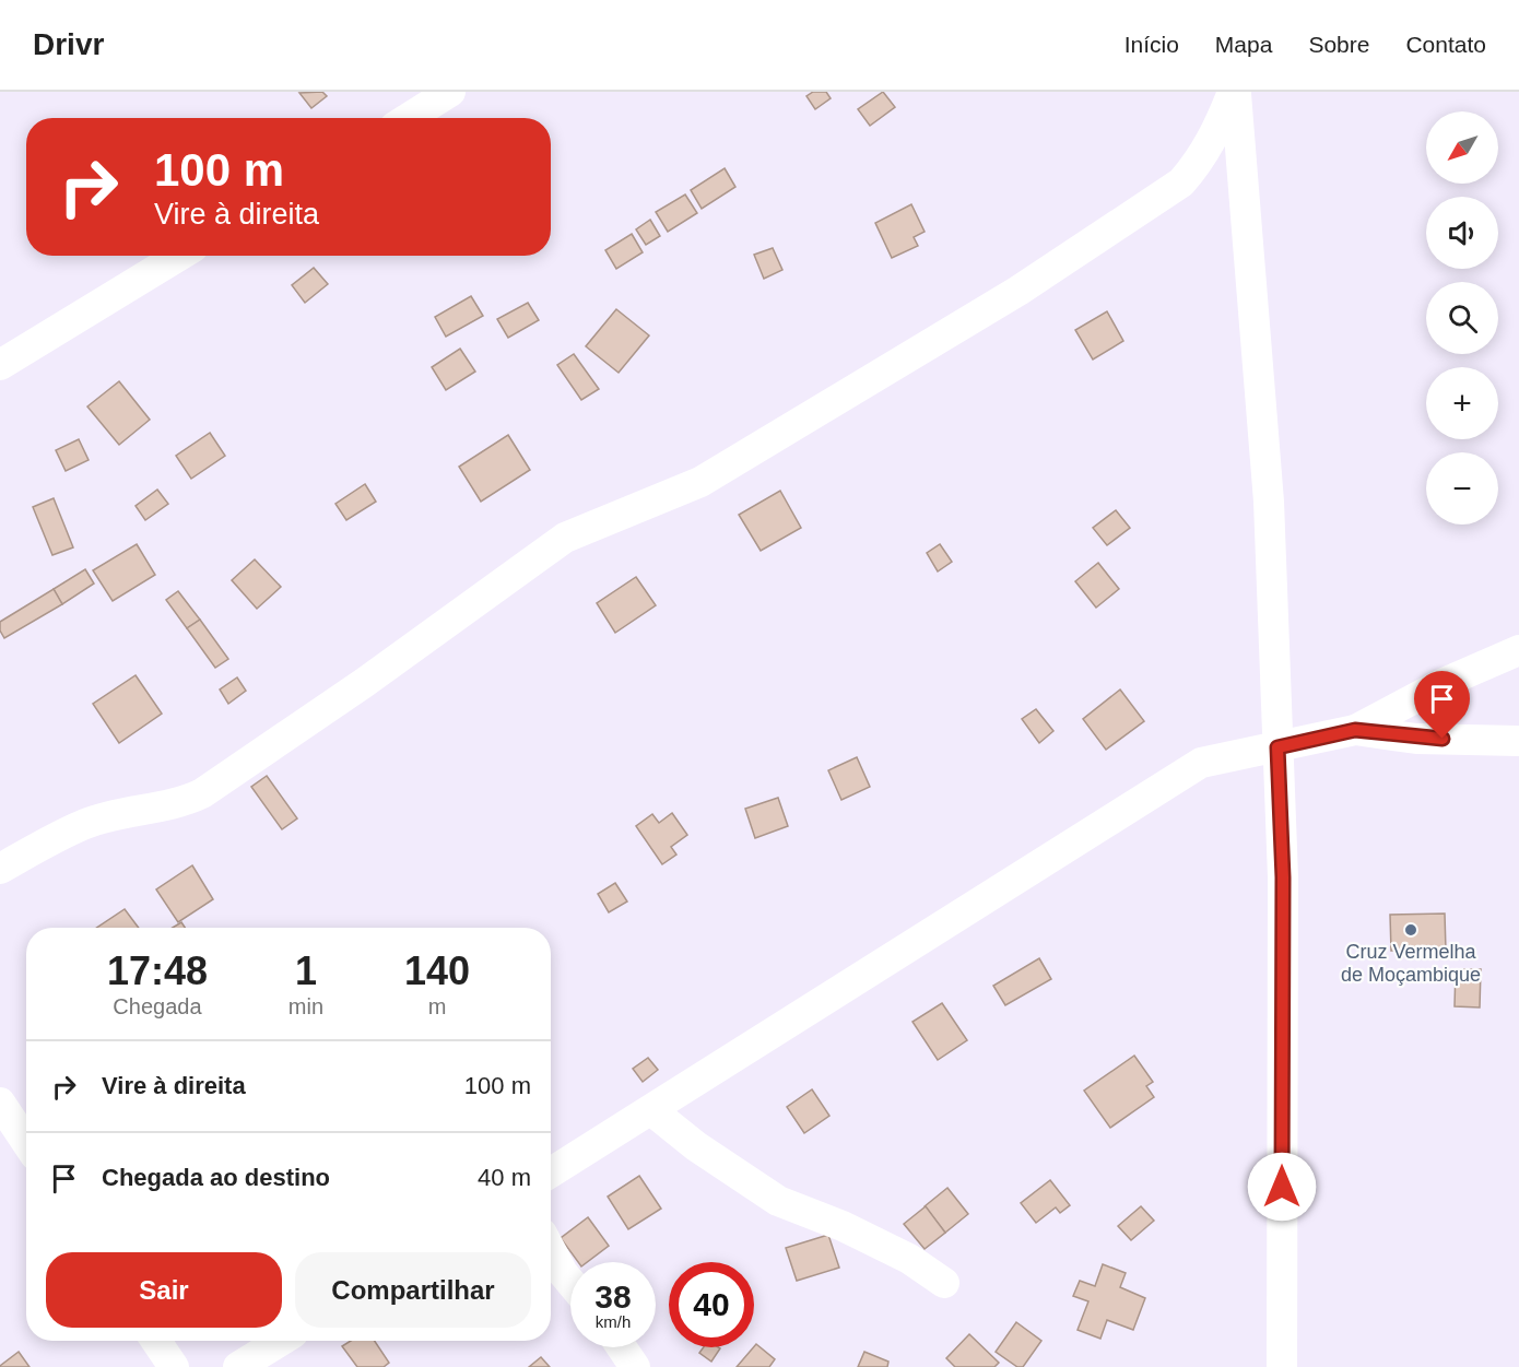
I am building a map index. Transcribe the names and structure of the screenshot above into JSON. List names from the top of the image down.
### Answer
{
  "places": ["Cruz Vermelha de Moçambique"],
  "north": "bottom left",
  "page": {
    "header": "Drivr",
    "nav": [
      "Início",
      "Mapa",
      "Sobre",
      "Contato"
    ],
    "map_buttons": ["+", "−"],
    "turn": ["100 m", "Vire à direita"],
    "eta": [
      "17:48",
      "Chegada",
      "1",
      "min",
      "140",
      "m"
    ],
    "list": [
      {
        "name": "Vire à direita",
        "value": "100 m"
      },
      {
        "name": "Chegada ao destino",
        "value": "40 m"
      }
    ],
    "buttons": ["Sair", "Compartilhar"],
    "speed": "38 km/h",
    "limit": "40"
  }
}
